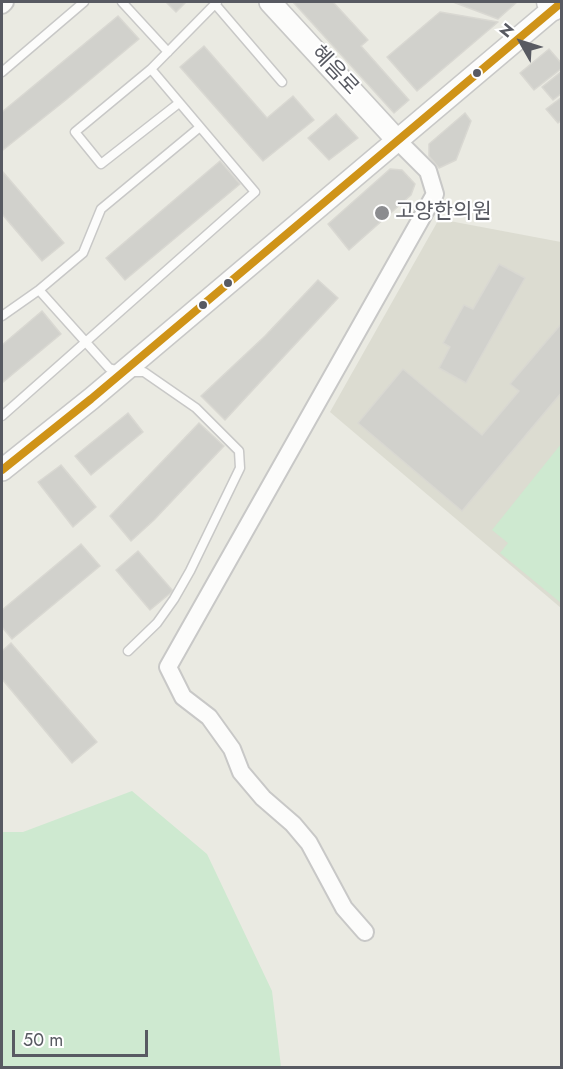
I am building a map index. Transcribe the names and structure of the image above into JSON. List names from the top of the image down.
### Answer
{
  "streets": {
    "street": ["혜음로"]
  },
  "places": ["고양한의원"],
  "scale_bar": "50 m",
  "north": "top left"
}
